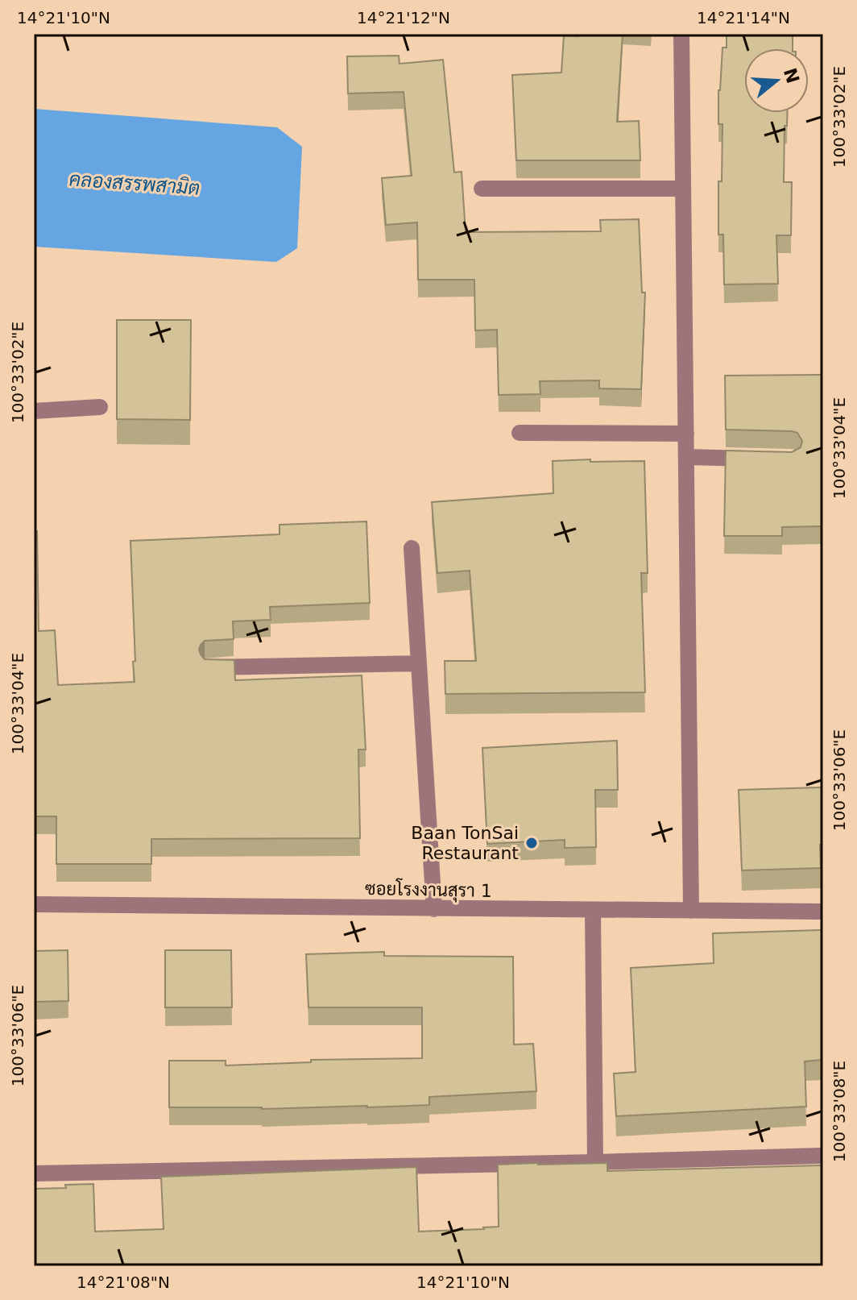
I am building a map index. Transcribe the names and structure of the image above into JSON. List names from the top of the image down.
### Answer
{
  "streets": {
    "street": ["ซอยโรงงานสุรา 1"]
  },
  "water": ["คลองสรรพสามิต"],
  "places": ["Baan TonSai Restaurant"],
  "north": "right",
  "coordinates": [
    "14°21'10\"N",
    "14°21'12\"N",
    "14°21'14\"N",
    "100°33'02\"E",
    "100°33'04\"E",
    "100°33'06\"E",
    "100°33'08\"E",
    "14°21'08\"N"
  ]
}
